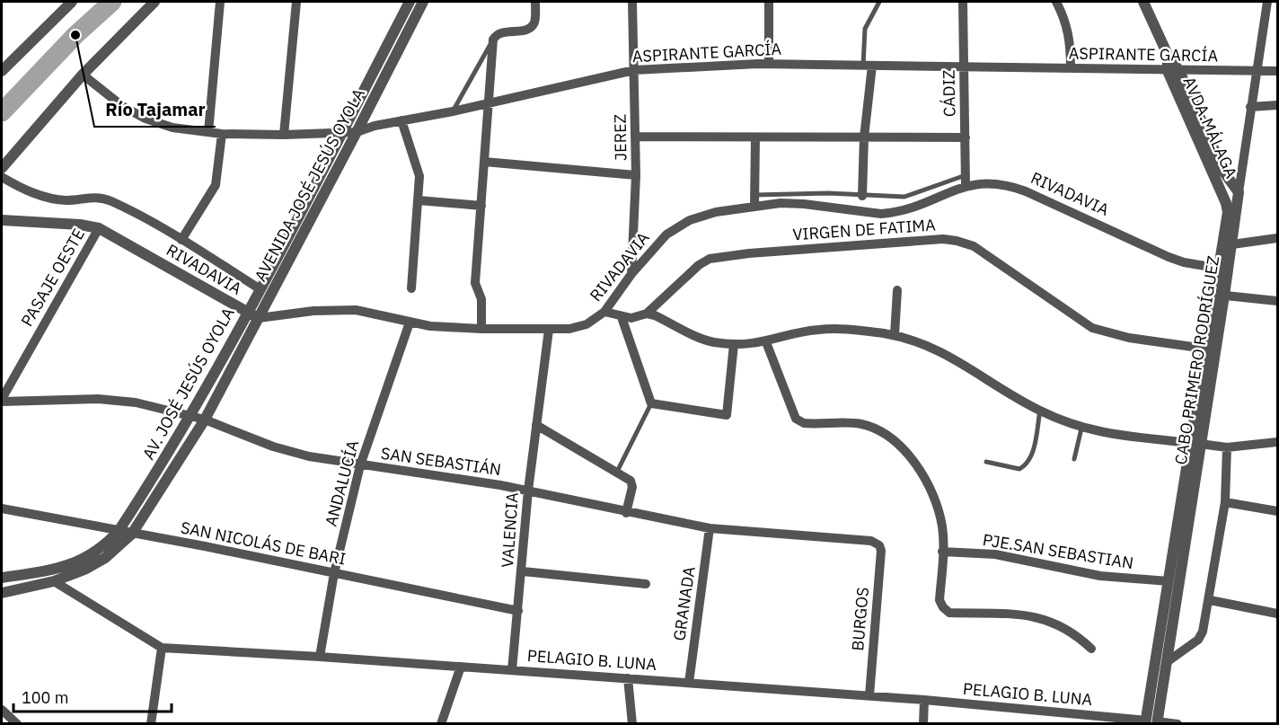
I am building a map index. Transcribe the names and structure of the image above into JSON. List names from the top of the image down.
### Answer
{
  "streets": {
    "street": [
      "ASPIRANTE GARCÍA",
      "CÁDIZ",
      "AVDA.MÁLAGA",
      "JEREZ",
      "AVENIDA JOSÉ JESÚS OYOLA",
      "RIVADAVIA",
      "VIRGEN DE FATIMA",
      "PASAJE OESTE",
      "CABO PRIMERO RODRÍGUEZ",
      "AV. JOSÉ JESÚS OYOLA",
      "SAN SEBASTIÁN",
      "ANDALUCÍA",
      "VALENCIA",
      "SAN NICOLÁS DE BARI",
      "PJE.SAN SEBASTIAN",
      "GRANADA",
      "BURGOS",
      "PELAGIO B. LUNA"
    ]
  },
  "crossings": [
    ["ASPIRANTE GARCÍA", "CÁDIZ"],
    ["ASPIRANTE GARCÍA", "AVDA.MÁLAGA"],
    ["ASPIRANTE GARCÍA", "JEREZ"],
    ["ASPIRANTE GARCÍA", "AVENIDA JOSÉ JESÚS OYOLA"],
    ["ASPIRANTE GARCÍA", "CABO PRIMERO RODRÍGUEZ"],
    ["ASPIRANTE GARCÍA", "AV. JOSÉ JESÚS OYOLA"],
    ["CÁDIZ", "RIVADAVIA"],
    ["AVDA.MÁLAGA", "CABO PRIMERO RODRÍGUEZ"],
    ["JEREZ", "RIVADAVIA"],
    ["AVENIDA JOSÉ JESÚS OYOLA", "RIVADAVIA"],
    ["AVENIDA JOSÉ JESÚS OYOLA", "AV. JOSÉ JESÚS OYOLA"],
    ["AVENIDA JOSÉ JESÚS OYOLA", "SAN SEBASTIÁN"],
    ["AVENIDA JOSÉ JESÚS OYOLA", "SAN NICOLÁS DE BARI"],
    ["AVENIDA JOSÉ JESÚS OYOLA", "PELAGIO B. LUNA"],
    ["RIVADAVIA", "PASAJE OESTE"],
    ["RIVADAVIA", "CABO PRIMERO RODRÍGUEZ"],
    ["RIVADAVIA", "AV. JOSÉ JESÚS OYOLA"],
    ["RIVADAVIA", "ANDALUCÍA"],
    ["RIVADAVIA", "VALENCIA"],
    ["VIRGEN DE FATIMA", "CABO PRIMERO RODRÍGUEZ"],
    ["PASAJE OESTE", "SAN SEBASTIÁN"],
    ["CABO PRIMERO RODRÍGUEZ", "PJE.SAN SEBASTIAN"],
    ["CABO PRIMERO RODRÍGUEZ", "PELAGIO B. LUNA"],
    ["AV. JOSÉ JESÚS OYOLA", "SAN SEBASTIÁN"],
    ["AV. JOSÉ JESÚS OYOLA", "SAN NICOLÁS DE BARI"],
    ["SAN SEBASTIÁN", "ANDALUCÍA"],
    ["SAN SEBASTIÁN", "VALENCIA"],
    ["SAN SEBASTIÁN", "GRANADA"],
    ["SAN SEBASTIÁN", "BURGOS"],
    ["ANDALUCÍA", "SAN NICOLÁS DE BARI"],
    ["ANDALUCÍA", "PELAGIO B. LUNA"],
    ["VALENCIA", "SAN NICOLÁS DE BARI"],
    ["VALENCIA", "PELAGIO B. LUNA"],
    ["GRANADA", "PELAGIO B. LUNA"],
    ["BURGOS", "PELAGIO B. LUNA"]
  ],
  "places": ["Río Tajamar"],
  "scale_bar": "100 m"
}
